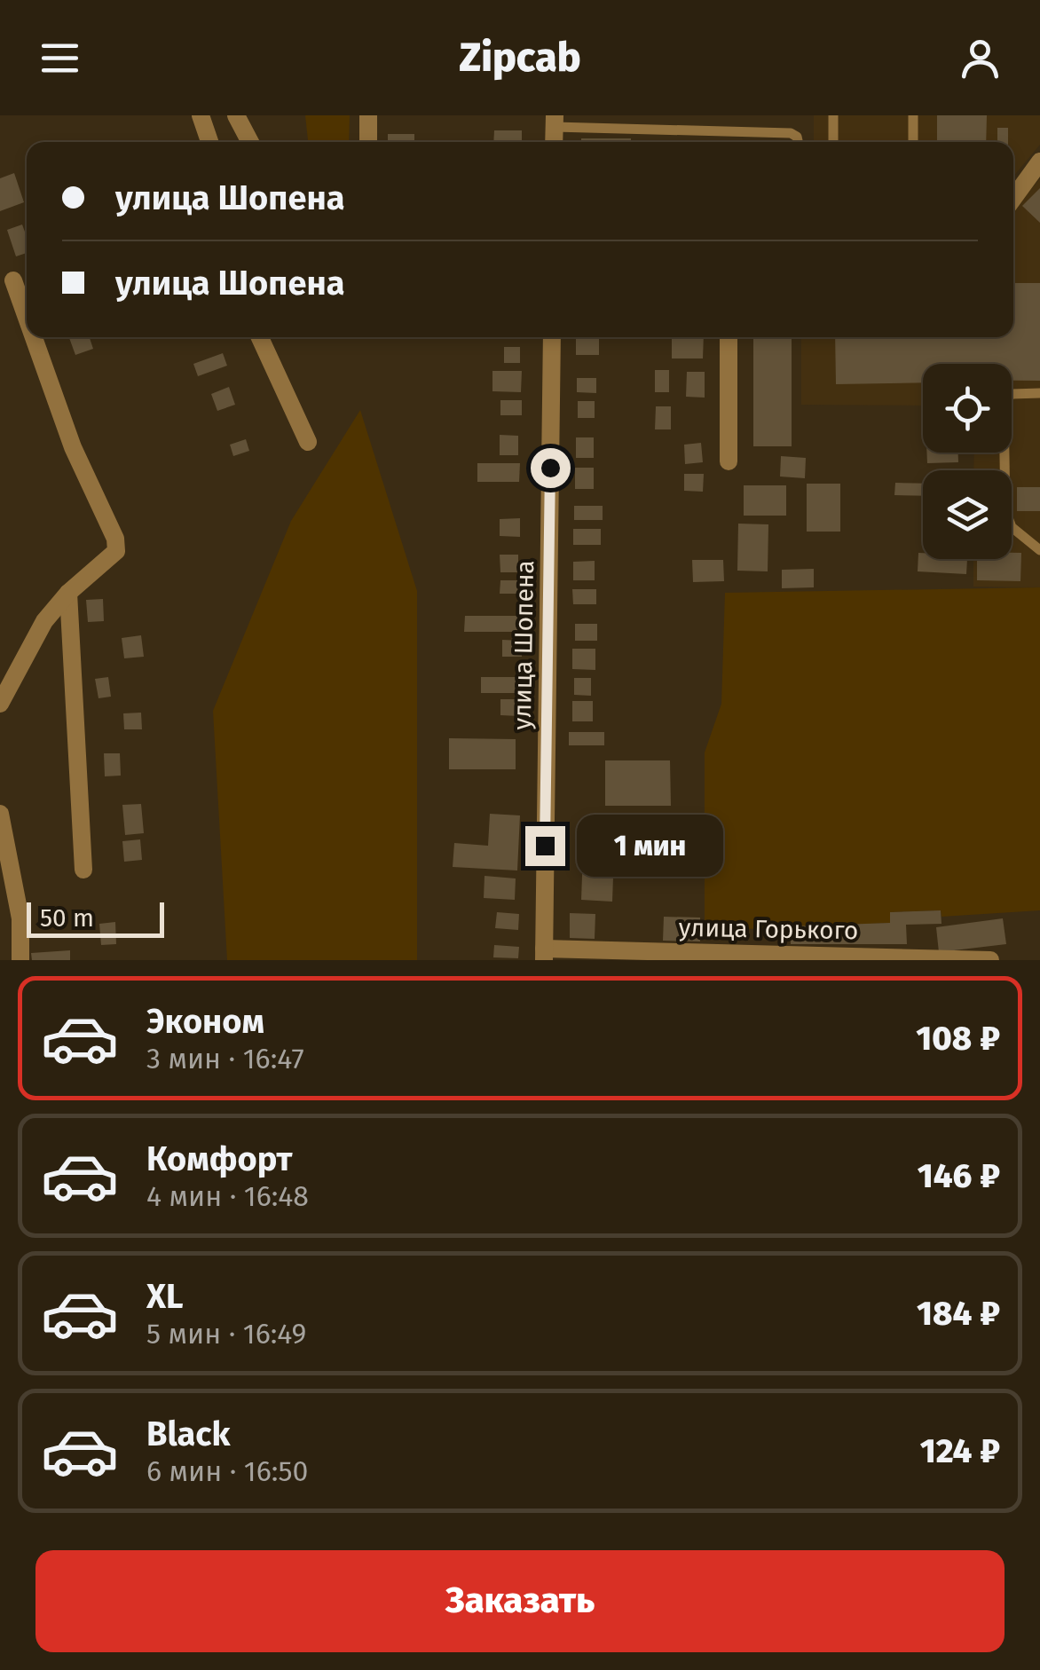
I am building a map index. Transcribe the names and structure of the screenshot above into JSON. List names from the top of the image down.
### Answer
{
  "streets": {
    "street": ["улица Шопена", "улица Горького"]
  },
  "crossings": [
    ["улица Шопена", "улица Горького"]
  ],
  "scale_bar": "50 m",
  "page": {
    "header": "Zipcab",
    "banner": ["улица Шопена", "улица Шопена"],
    "bubble": "1 мин",
    "scale": "50 m",
    "list": [
      {
        "name": "Эконом",
        "note": "3 мин · 16:47",
        "value": "108 ₽"
      },
      {
        "name": "Комфорт",
        "note": "4 мин · 16:48",
        "value": "146 ₽"
      },
      {
        "name": "XL",
        "note": "5 мин · 16:49",
        "value": "184 ₽"
      },
      {
        "name": "Black",
        "note": "6 мин · 16:50",
        "value": "124 ₽"
      }
    ],
    "buttons": "Заказать"
  }
}
